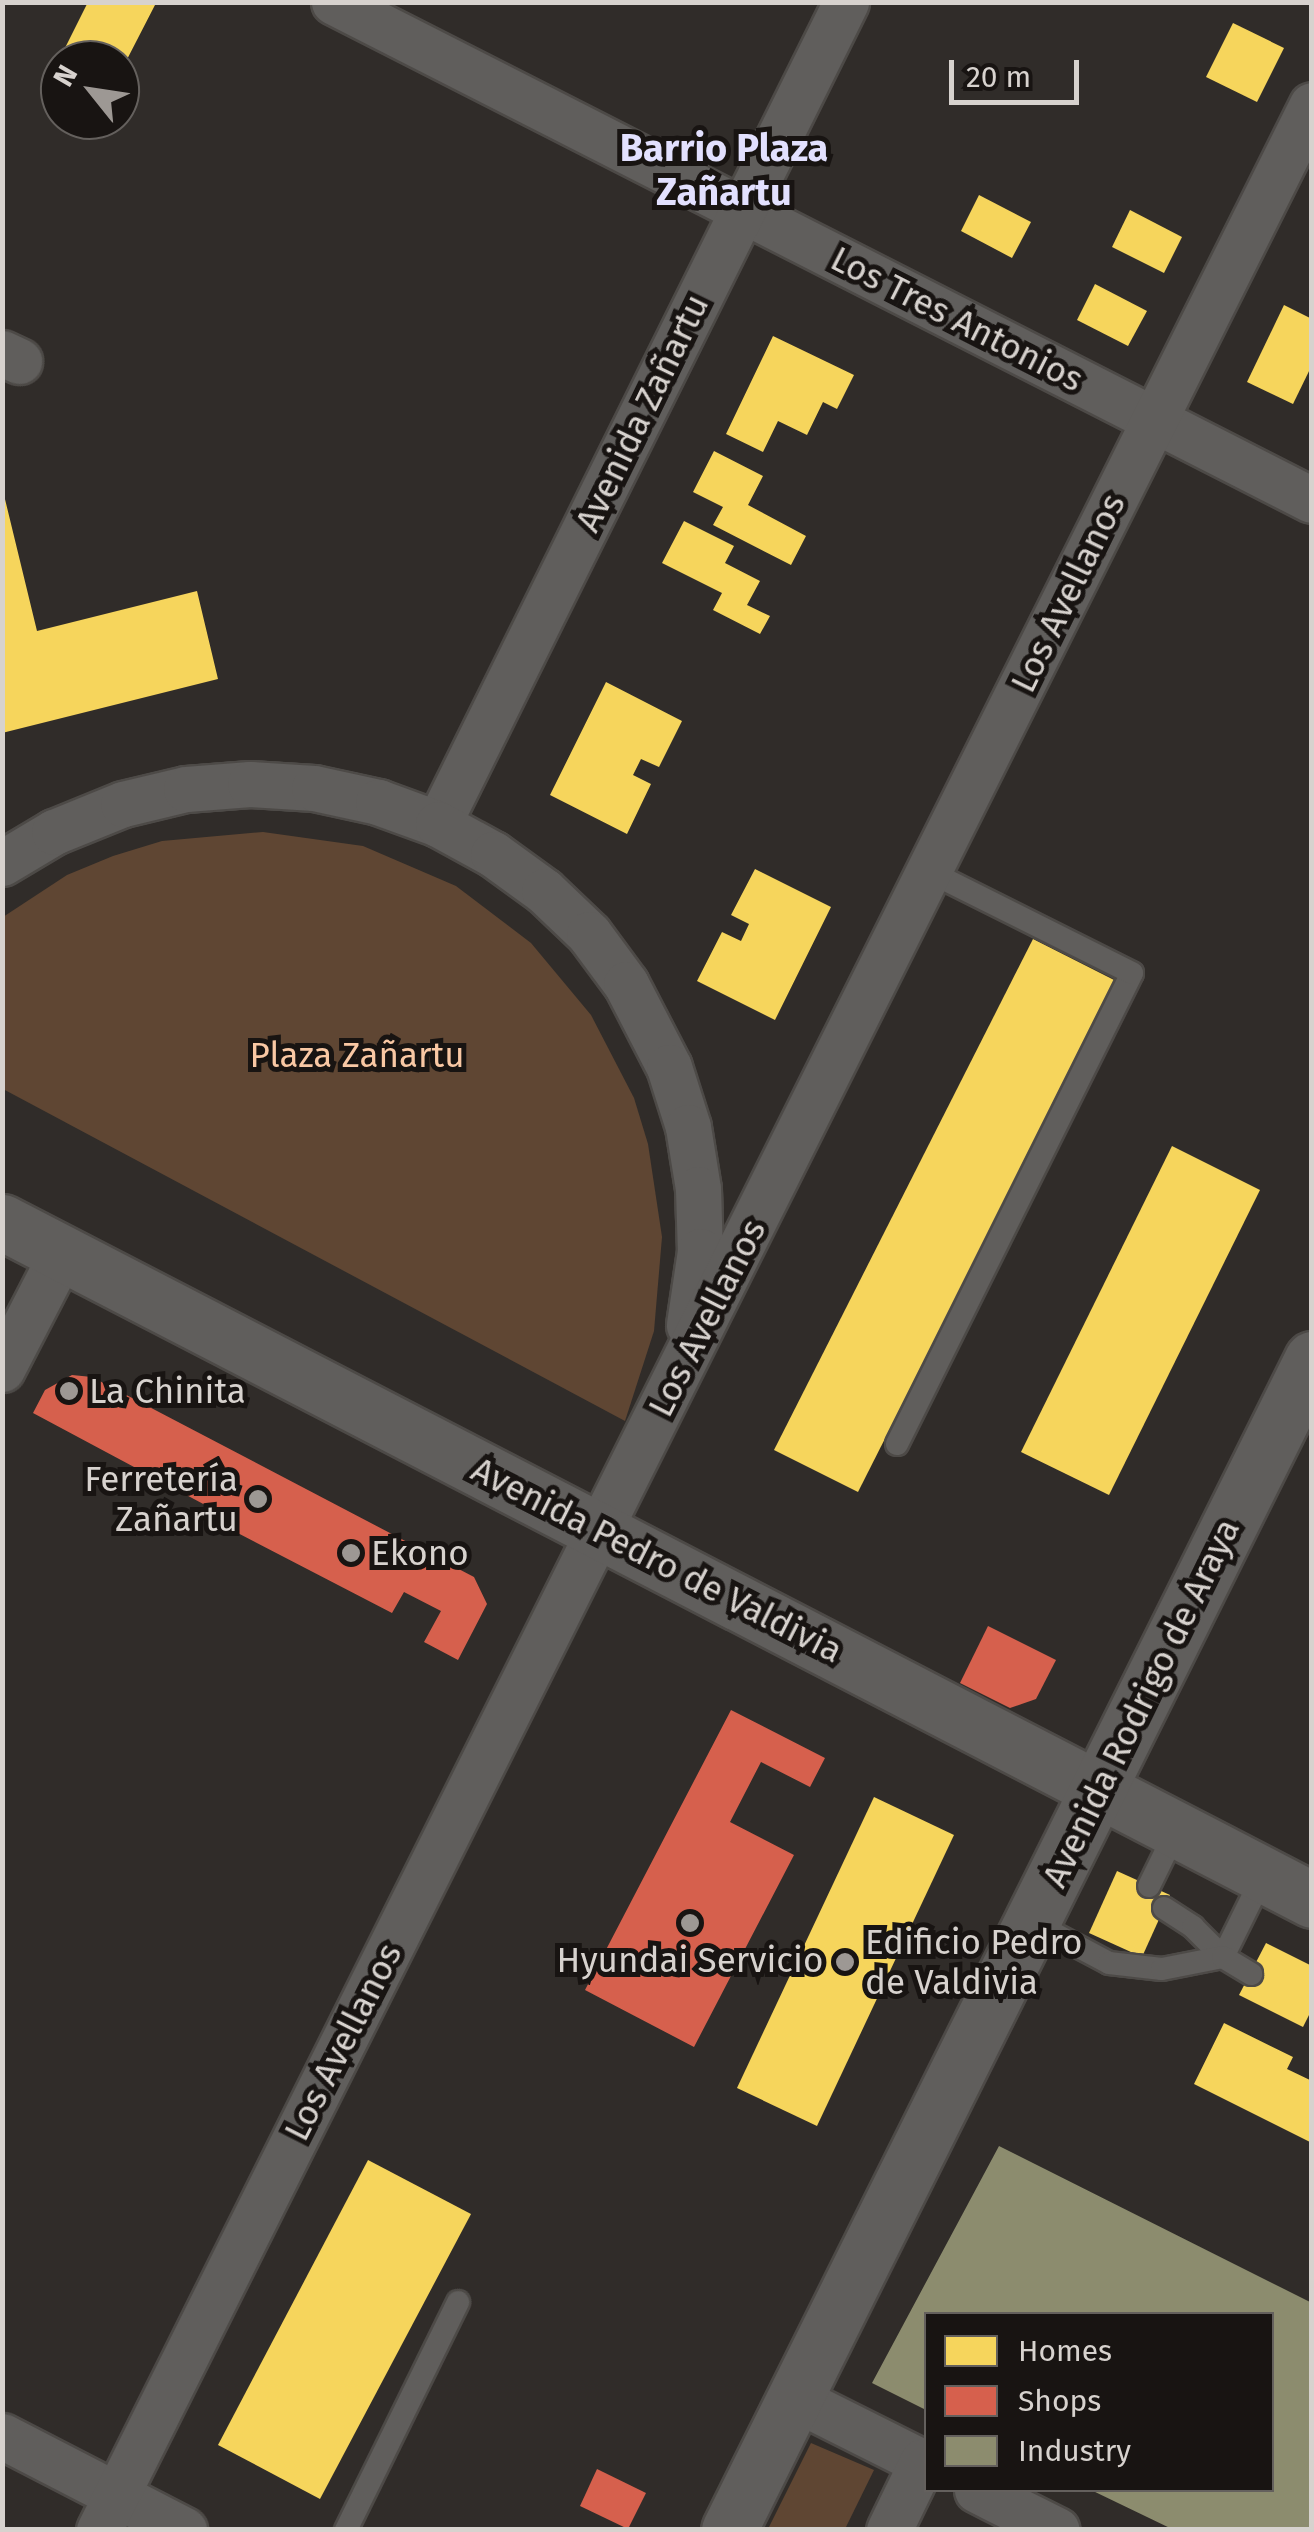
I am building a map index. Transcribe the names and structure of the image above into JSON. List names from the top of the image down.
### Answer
{
  "streets": {
    "main road": ["Avenida Pedro de Valdivia", "Avenida Rodrigo de Araya"],
    "street": ["Los Tres Antonios", "Avenida Zañartu", "Los Avellanos"]
  },
  "crossings": [
    ["Los Tres Antonios", "Avenida Zañartu"],
    ["Los Tres Antonios", "Los Avellanos"],
    ["Los Avellanos", "Avenida Pedro de Valdivia"],
    ["Avenida Pedro de Valdivia", "Avenida Rodrigo de Araya"]
  ],
  "districts": ["Barrio Plaza Zañartu"],
  "parks": ["Plaza Zañartu"],
  "places": [
    "La Chinita",
    "Ferretería Zañartu",
    "Ekono",
    "Hyundai Servicio",
    "Edificio Pedro de Valdivia"
  ],
  "legend": ["Homes", "Shops", "Industry"],
  "scale_bar": "20 m",
  "north": "top left"
}
